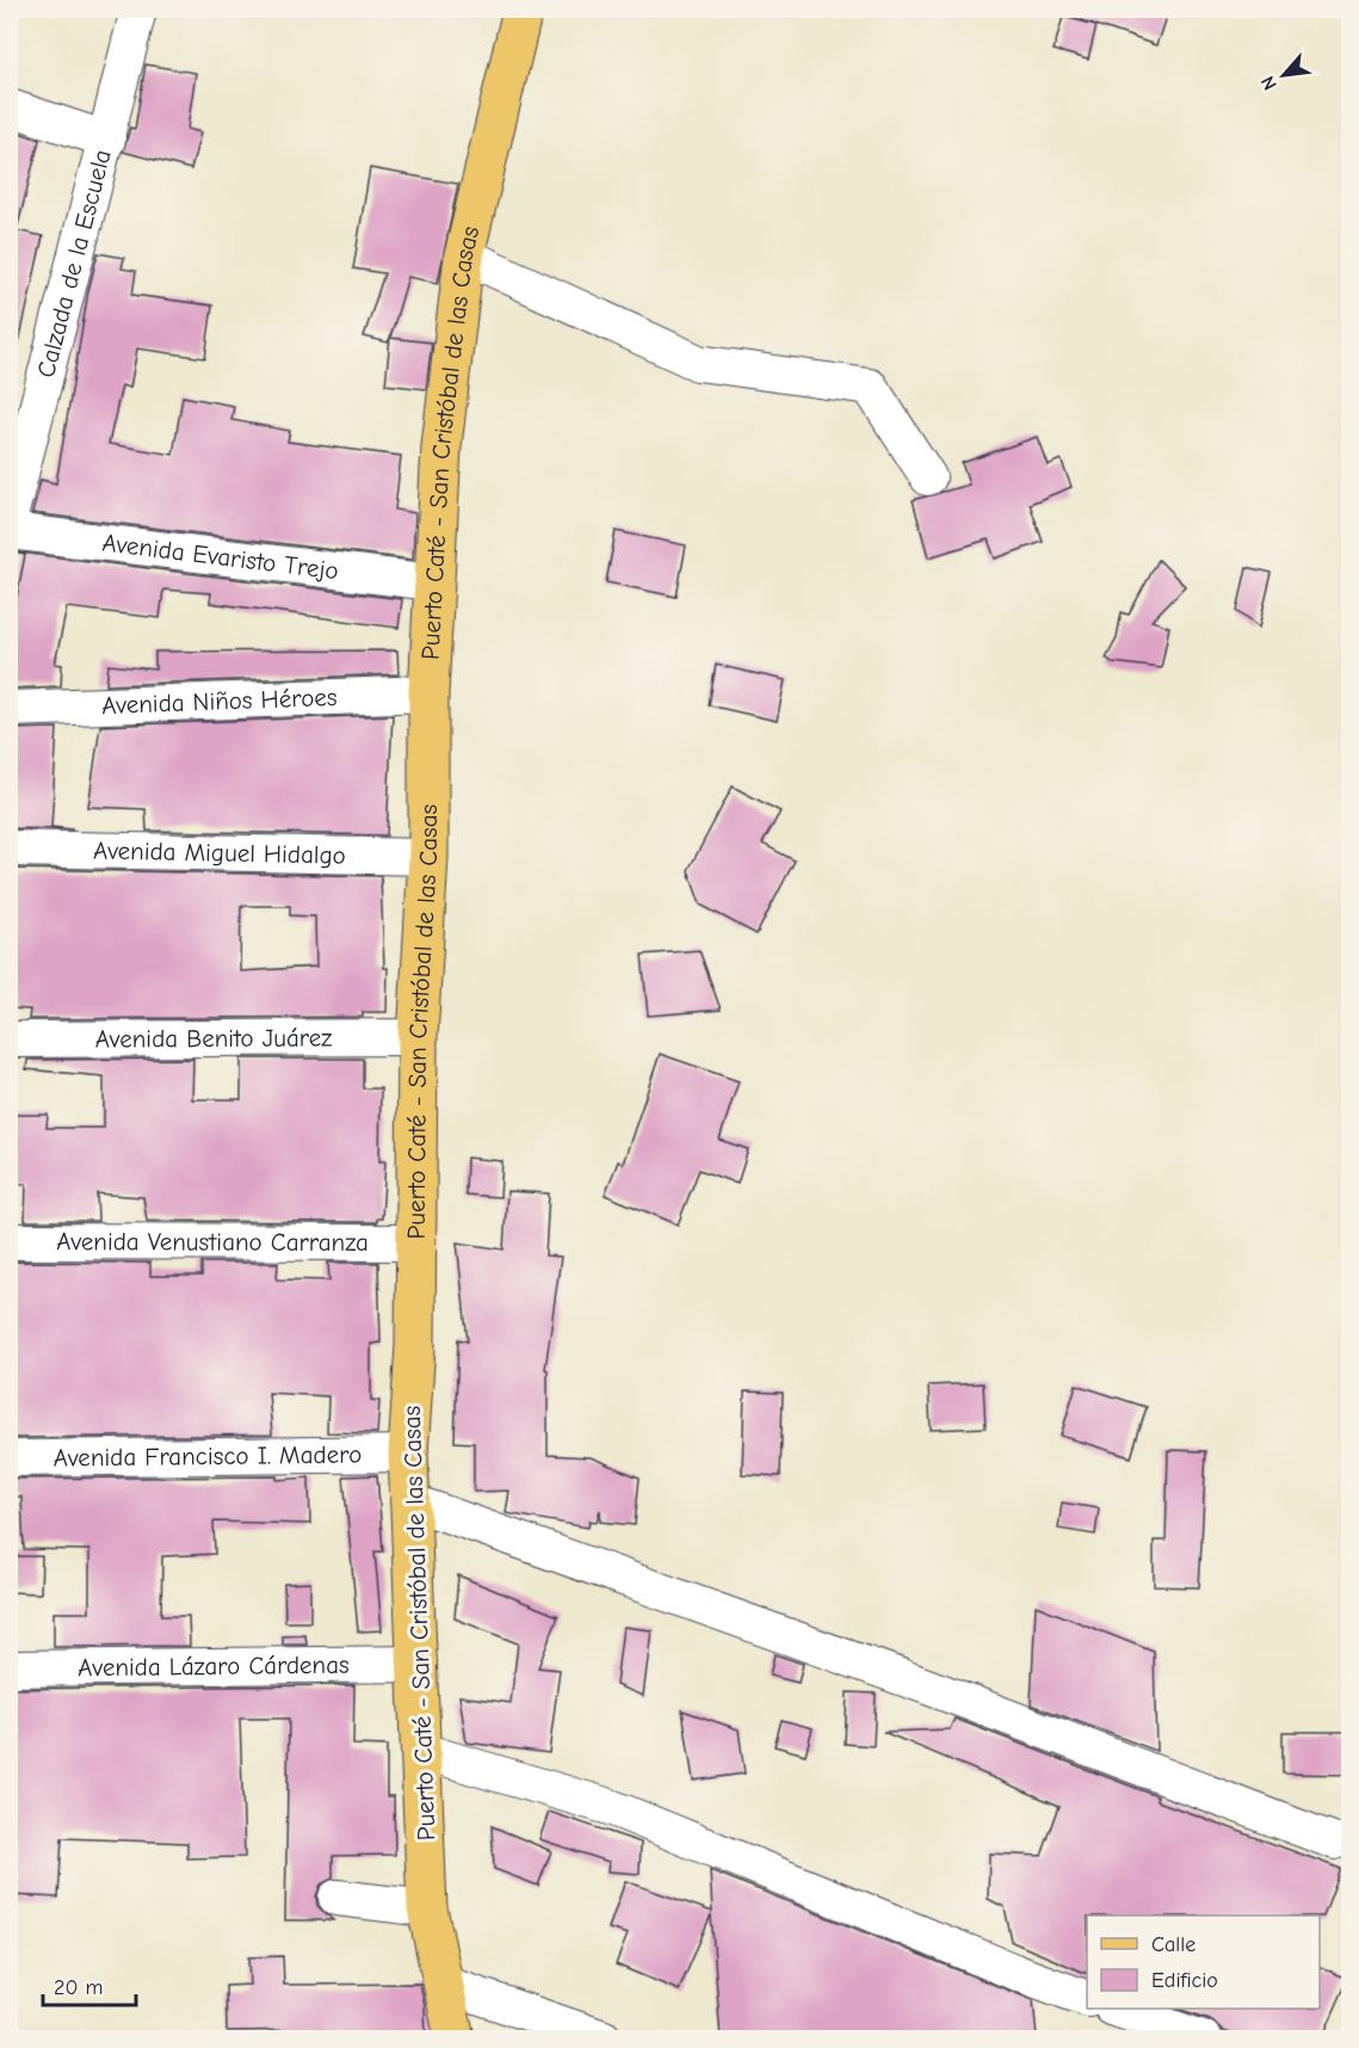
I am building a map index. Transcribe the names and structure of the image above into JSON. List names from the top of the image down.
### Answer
{
  "streets": {
    "main road": ["Puerto Caté - San Cristóbal de las Casas"],
    "street": [
      "Calzada de la Escuela",
      "Avenida Evaristo Trejo",
      "Avenida Niños Héroes",
      "Avenida Miguel Hidalgo",
      "Avenida Benito Juárez",
      "Avenida Venustiano Carranza",
      "Avenida Francisco I. Madero",
      "Avenida Lázaro Cárdenas"
    ]
  },
  "crossings": [
    ["Puerto Caté - San Cristóbal de las Casas", "Avenida Evaristo Trejo"],
    ["Puerto Caté - San Cristóbal de las Casas", "Avenida Niños Héroes"],
    ["Puerto Caté - San Cristóbal de las Casas", "Avenida Miguel Hidalgo"],
    ["Puerto Caté - San Cristóbal de las Casas", "Avenida Benito Juárez"],
    ["Puerto Caté - San Cristóbal de las Casas", "Avenida Venustiano Carranza"],
    ["Puerto Caté - San Cristóbal de las Casas", "Avenida Francisco I. Madero"],
    ["Puerto Caté - San Cristóbal de las Casas", "Avenida Lázaro Cárdenas"]
  ],
  "legend": ["Calle", "Edificio"],
  "scale_bar": "20 m",
  "north": "bottom left"
}
